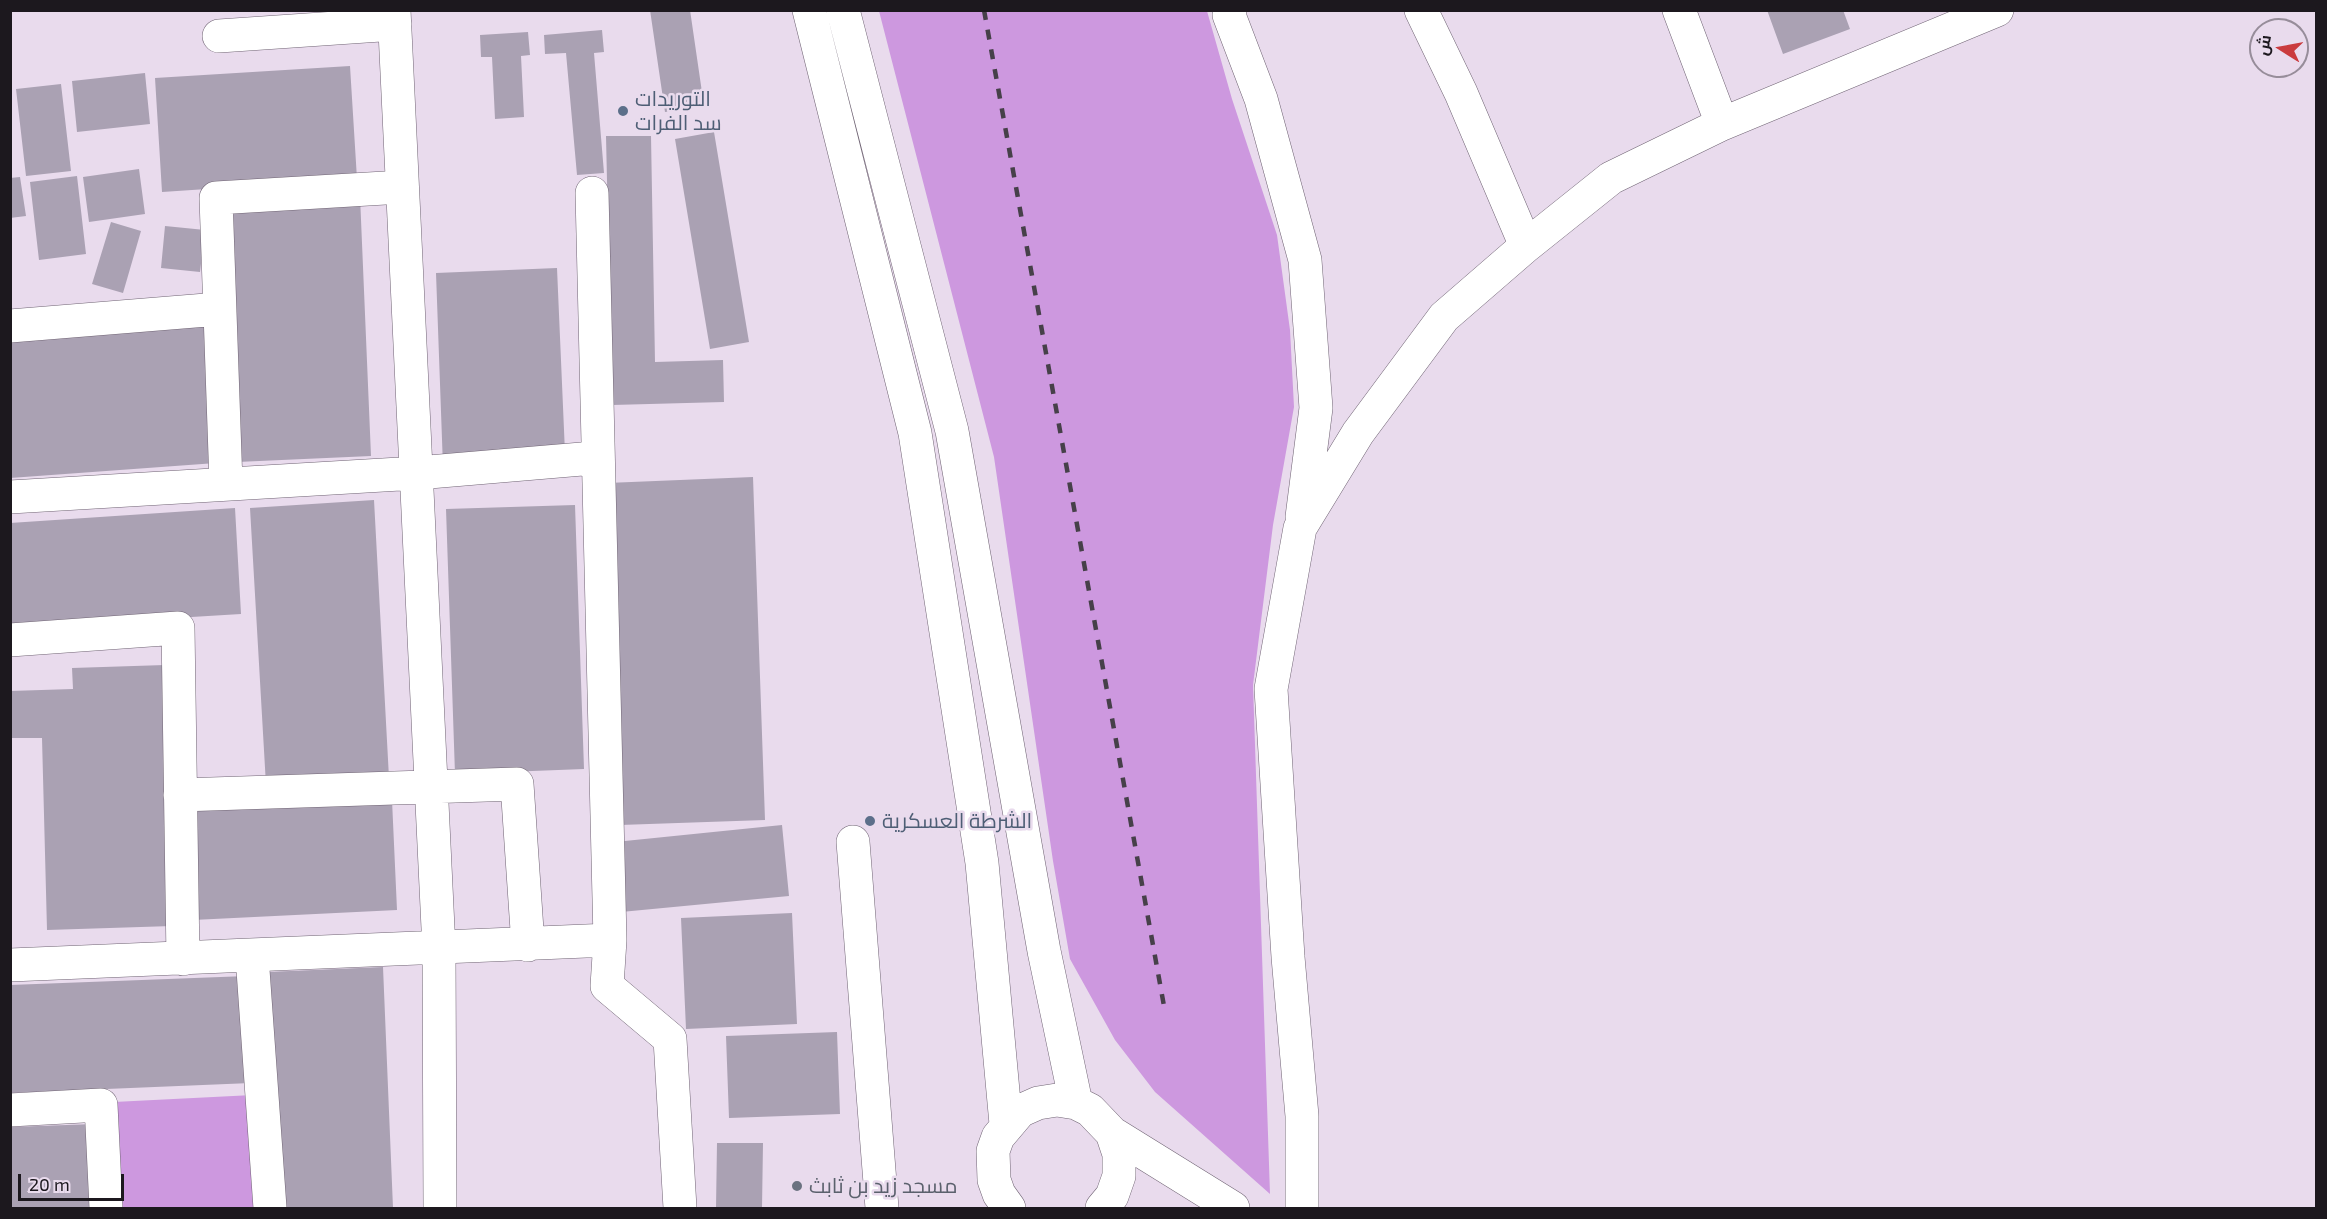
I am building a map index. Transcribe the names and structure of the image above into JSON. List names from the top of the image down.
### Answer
{
  "places": ["التوريدات سد الفرات", "الشرطة العسكرية", "مسجد زيد بن ثابث"],
  "scale_bar": "20 m",
  "north": "left"
}
